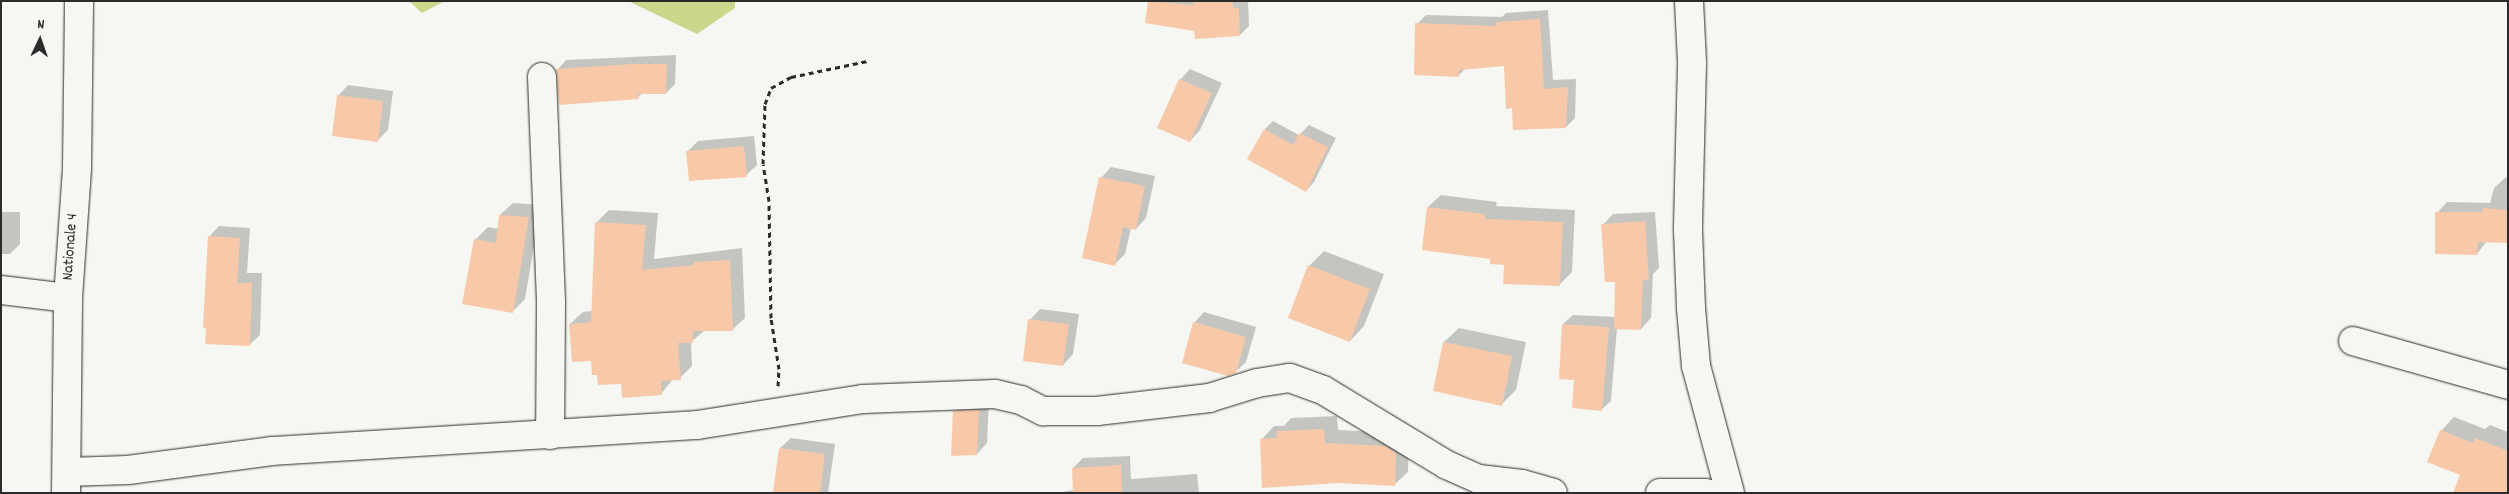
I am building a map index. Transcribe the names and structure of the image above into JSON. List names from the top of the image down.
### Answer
{
  "streets": {
    "main road": ["Nationale 4"]
  },
  "north": "top"
}
